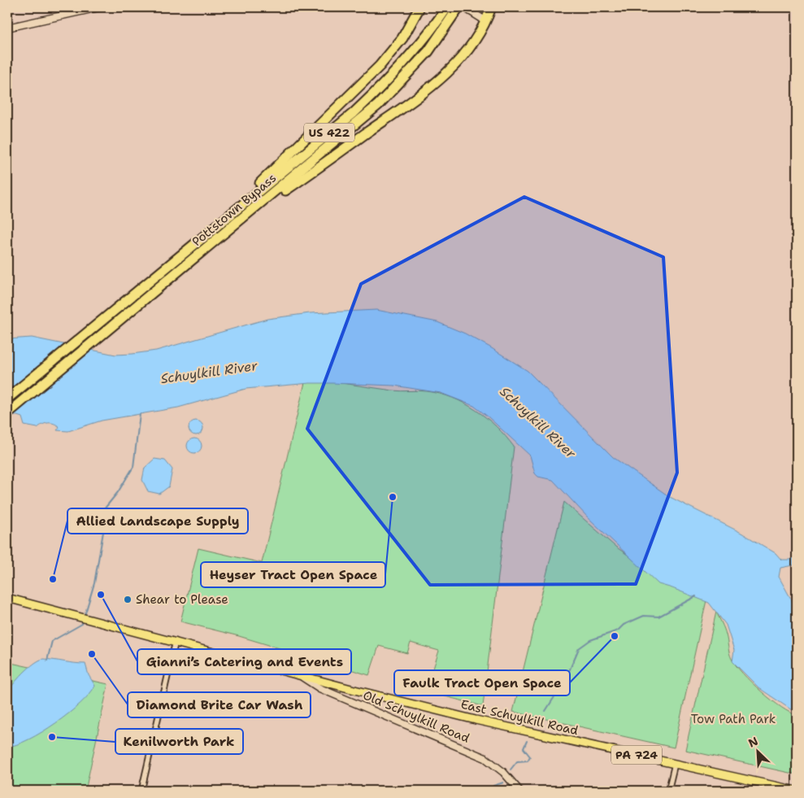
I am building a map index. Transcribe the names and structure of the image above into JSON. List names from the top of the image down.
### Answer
{
  "streets": {
    "highway": ["US 422", "Pottstown Bypass"],
    "main road": ["East Schuylkill Road", "PA 724"],
    "street": ["Old Schuylkill Road"]
  },
  "crossings": [
    ["Old Schuylkill Road", "East Schuylkill Road"]
  ],
  "water": ["Schuylkill River"],
  "parks": ["Tow Path Park"],
  "places": [
    "Heyser Tract Open Space",
    "Allied Landscape Supply",
    "Gianni’s Catering and Events",
    "Shear to Please",
    "Faulk Tract Open Space",
    "Diamond Brite Car Wash",
    "Kenilworth Park"
  ],
  "north": "top left"
}
